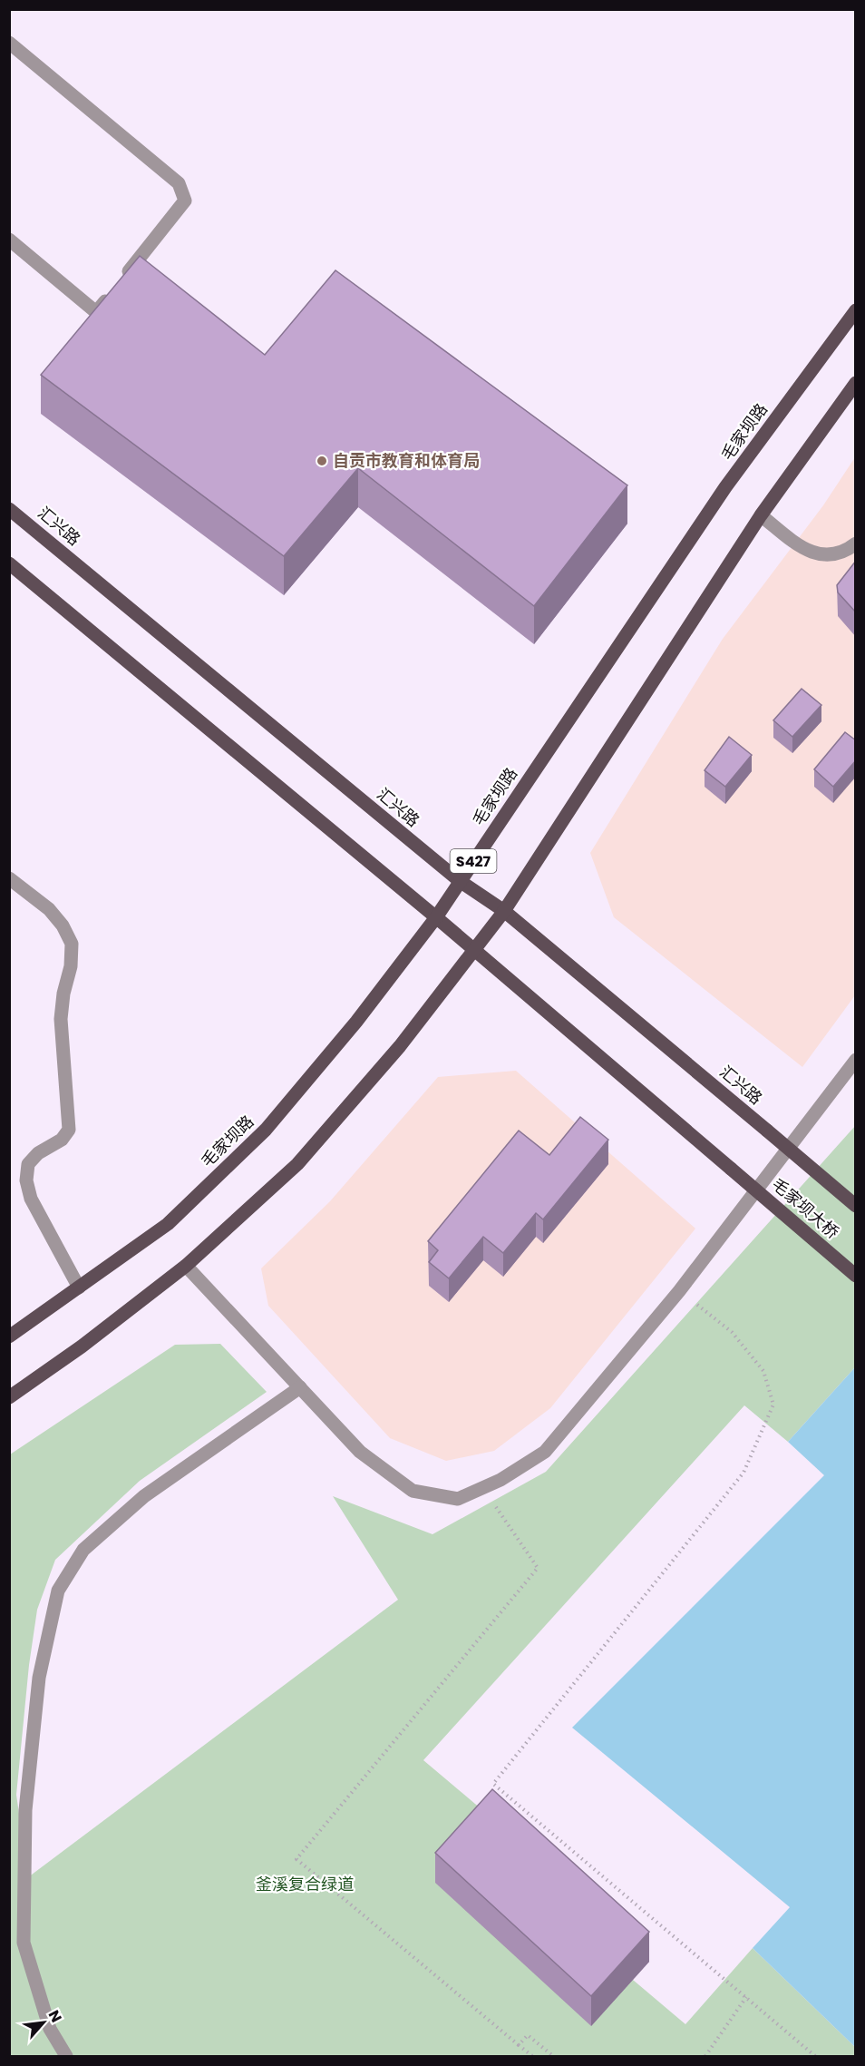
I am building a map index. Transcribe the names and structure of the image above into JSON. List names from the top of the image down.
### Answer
{
  "streets": {
    "main road": [
      "毛家坝路",
      "汇兴路",
      "S427",
      "毛家坝大桥"
    ]
  },
  "crossings": [
    ["毛家坝路", "汇兴路"],
    ["汇兴路", "毛家坝大桥"]
  ],
  "parks": ["釜溪复合绿道"],
  "places": ["自贡市教育和体育局"],
  "north": "top right"
}
